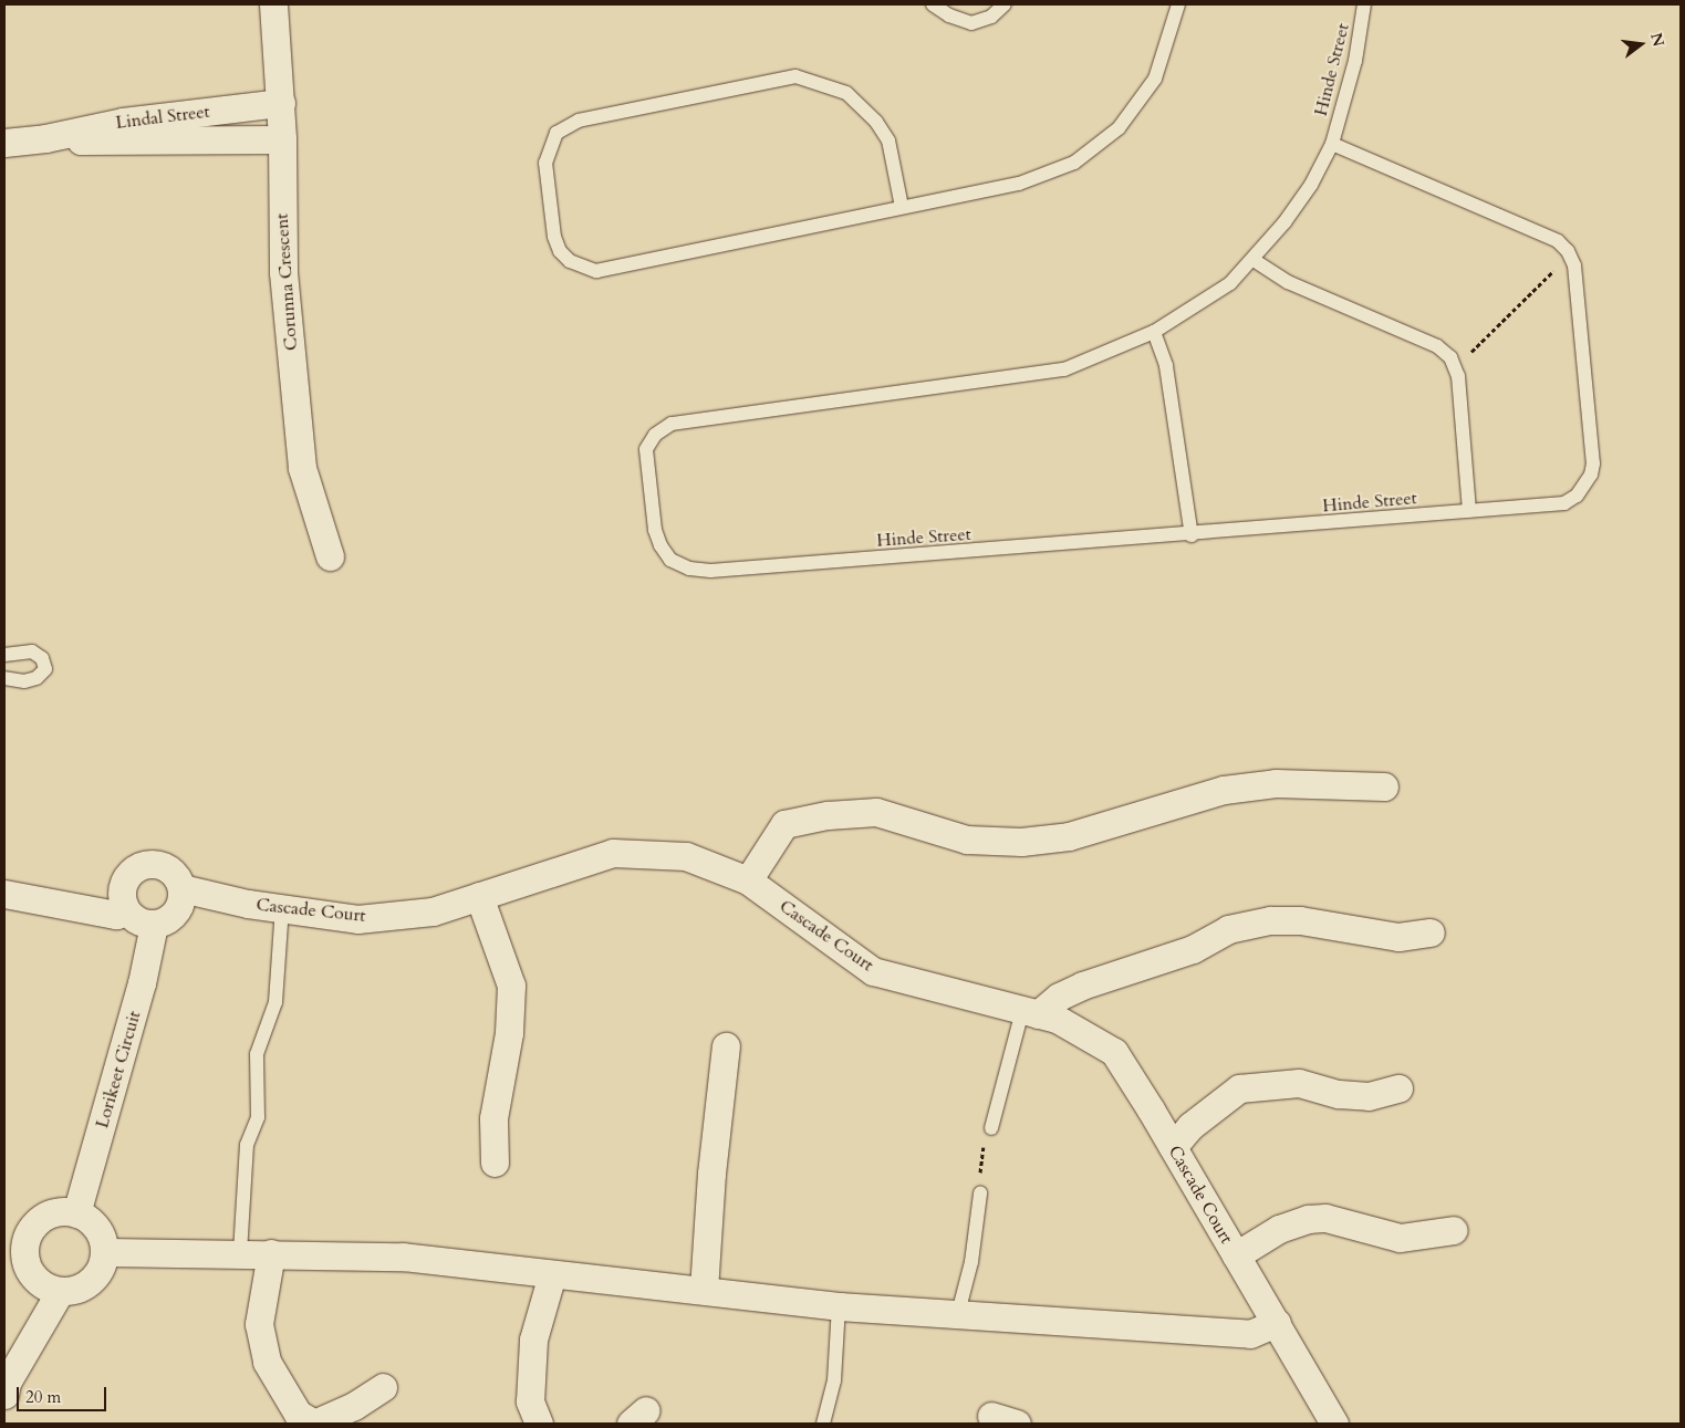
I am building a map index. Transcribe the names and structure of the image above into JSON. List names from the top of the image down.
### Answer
{
  "streets": {
    "street": [
      "Lindal Street",
      "Corunna Crescent",
      "Cascade Court",
      "Lorikeet Circuit"
    ],
    "lane": ["Hinde Street"]
  },
  "crossings": [
    ["Lindal Street", "Corunna Crescent"],
    ["Cascade Court", "Lorikeet Circuit"]
  ],
  "scale_bar": "20 m",
  "north": "right"
}
